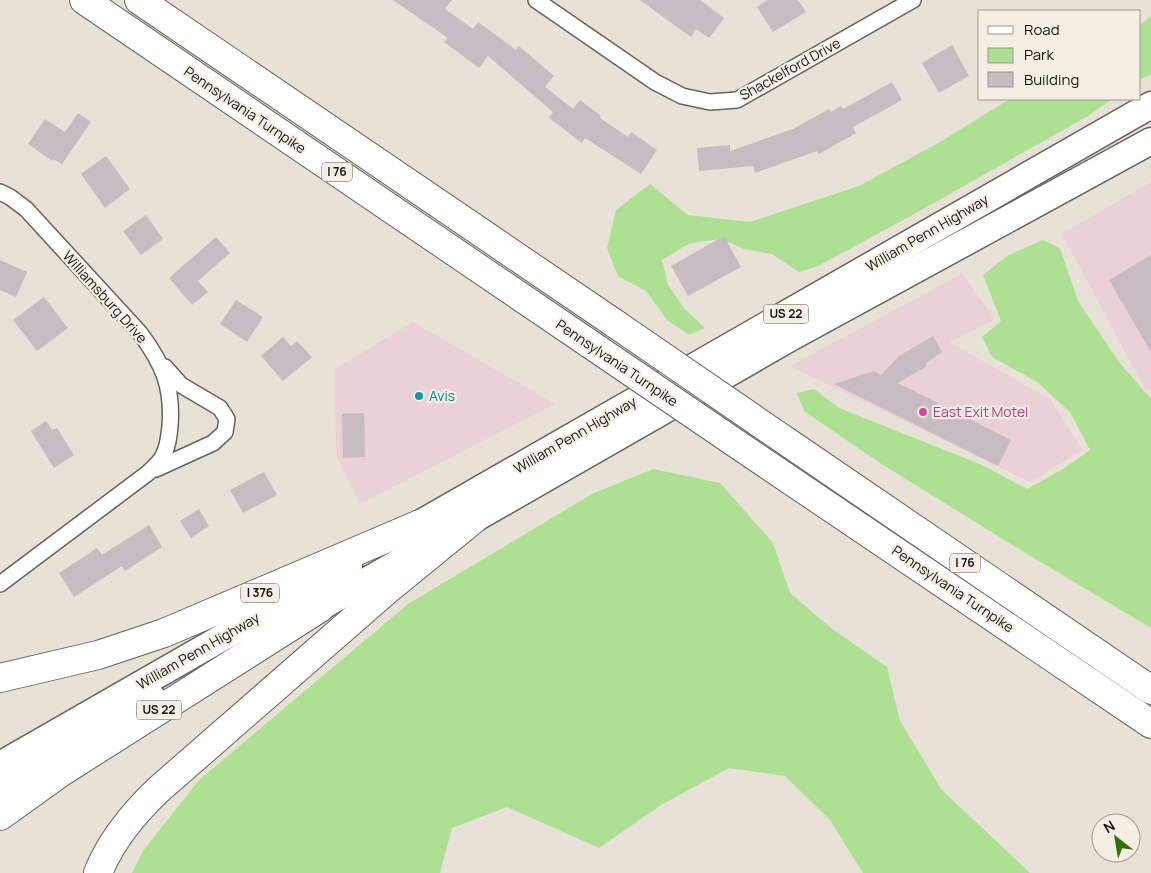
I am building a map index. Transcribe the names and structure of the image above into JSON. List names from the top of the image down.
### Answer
{
  "streets": {
    "highway": [
      "Pennsylvania Turnpike",
      "I 76",
      "William Penn Highway",
      "US 22",
      "I 376"
    ],
    "street": ["Shackelford Drive", "Williamsburg Drive"]
  },
  "crossings": [
    ["William Penn Highway", "US 22"],
    ["William Penn Highway", "I 376"]
  ],
  "places": ["Avis", "East Exit Motel"],
  "legend": ["Road", "Park", "Building"],
  "north": "top left"
}
